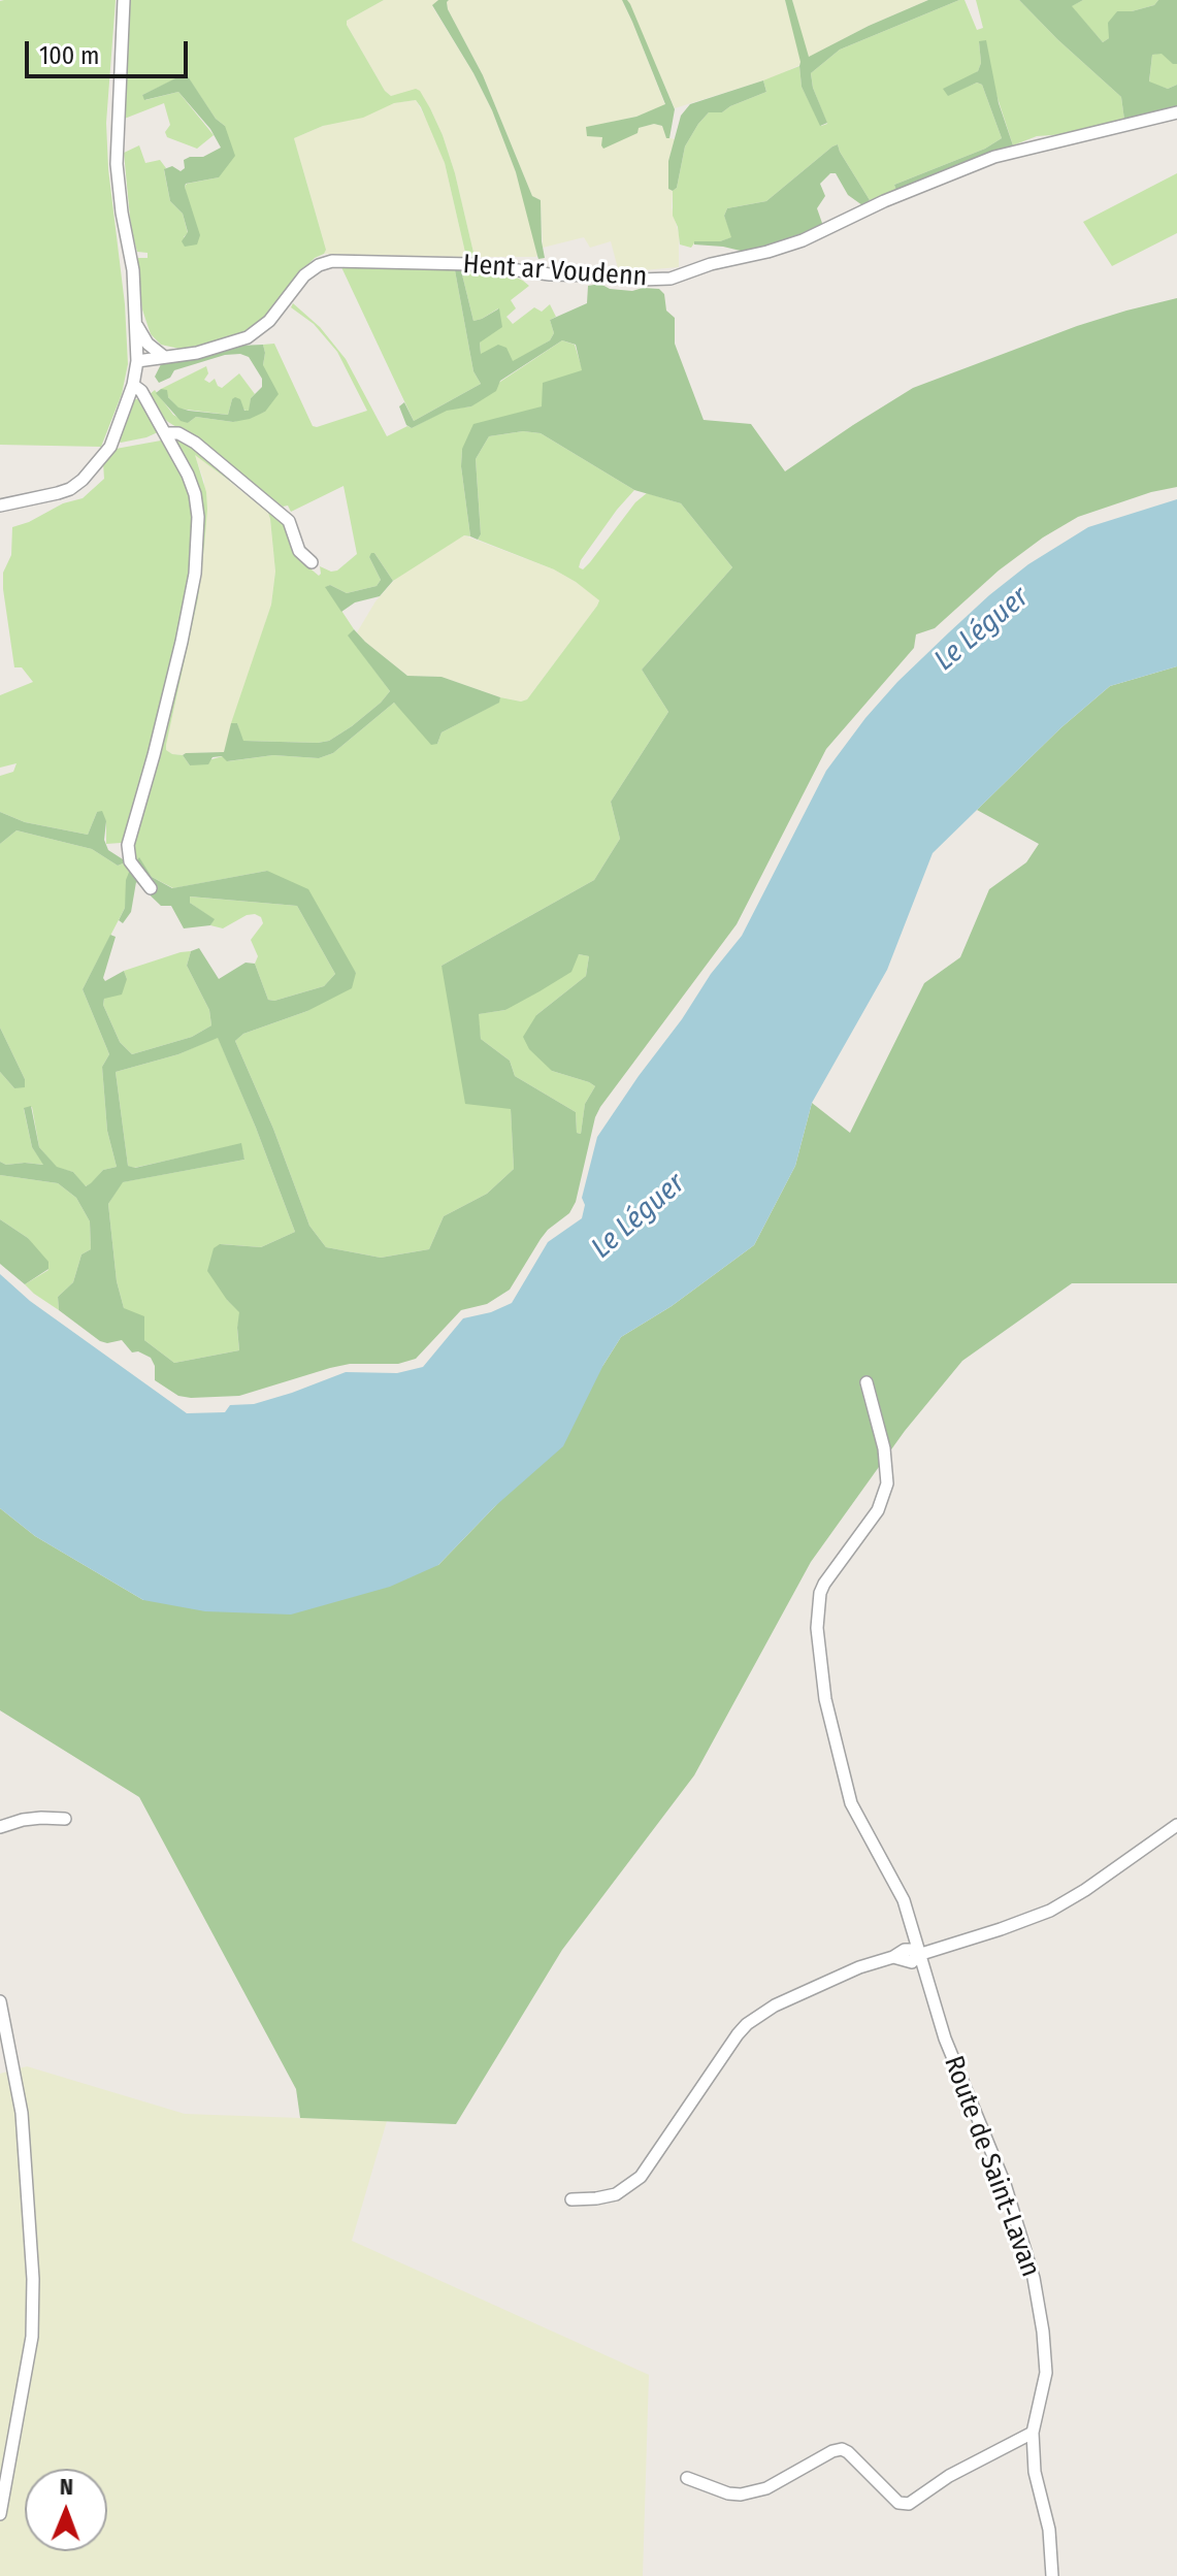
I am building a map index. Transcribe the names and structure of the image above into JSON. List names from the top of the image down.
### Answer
{
  "streets": {
    "street": ["Hent ar Voudenn", "Route de Saint-Lavan"]
  },
  "water": ["Le Léguer"],
  "scale_bar": "100 m",
  "north": "top"
}
